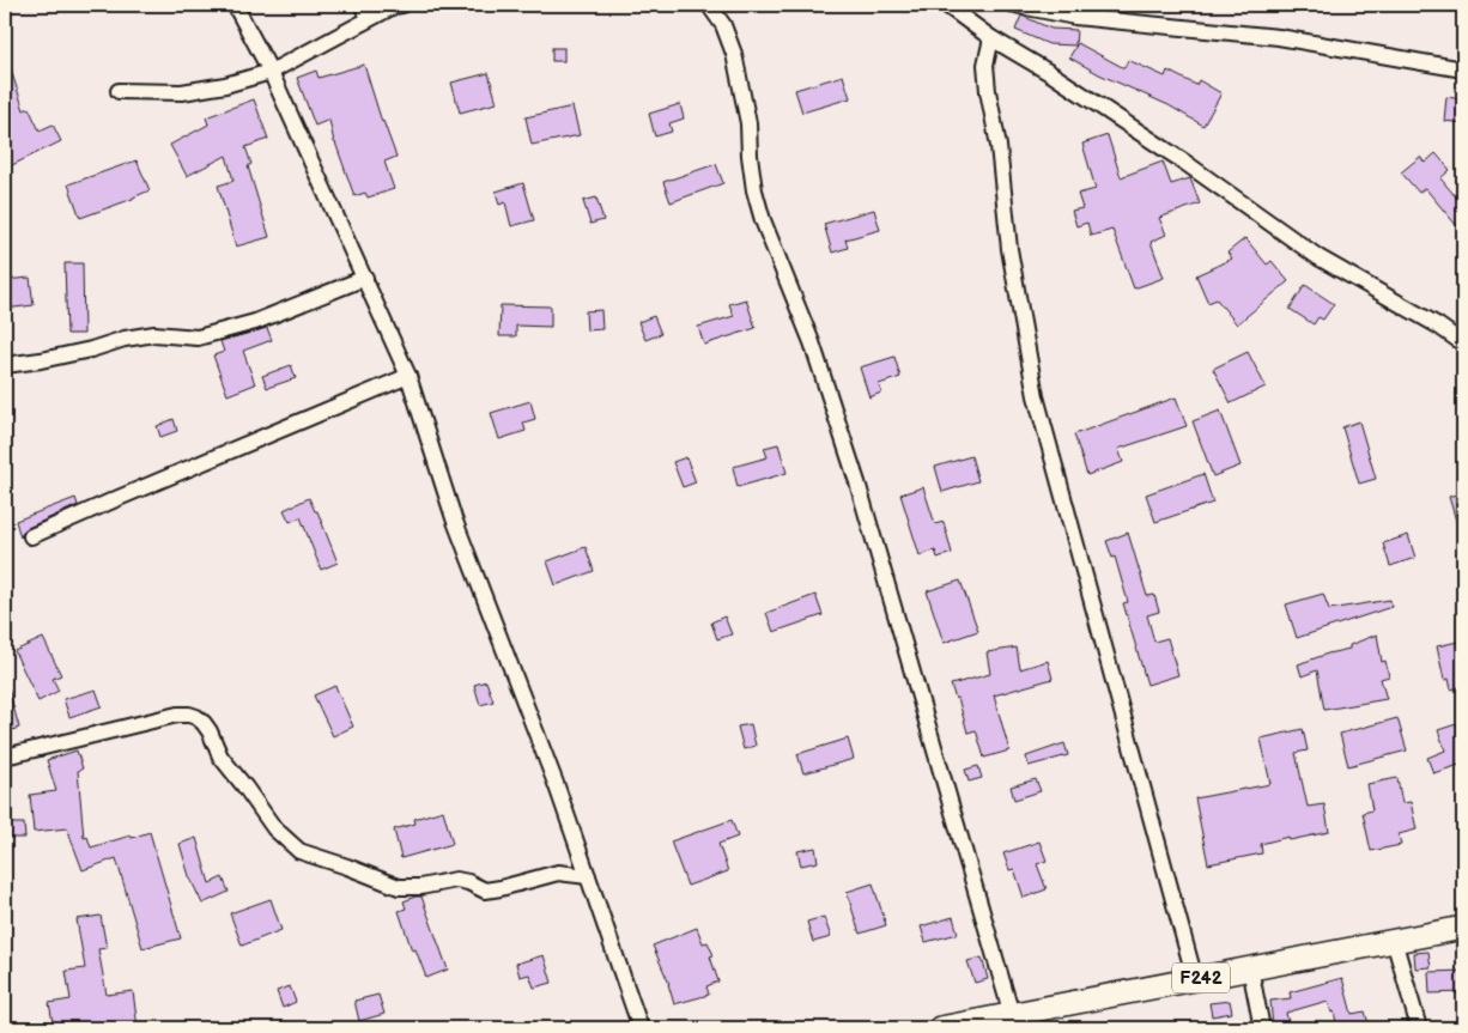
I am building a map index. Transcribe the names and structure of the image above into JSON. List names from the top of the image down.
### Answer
{
  "streets": {
    "main road": ["F242"]
  }
}
